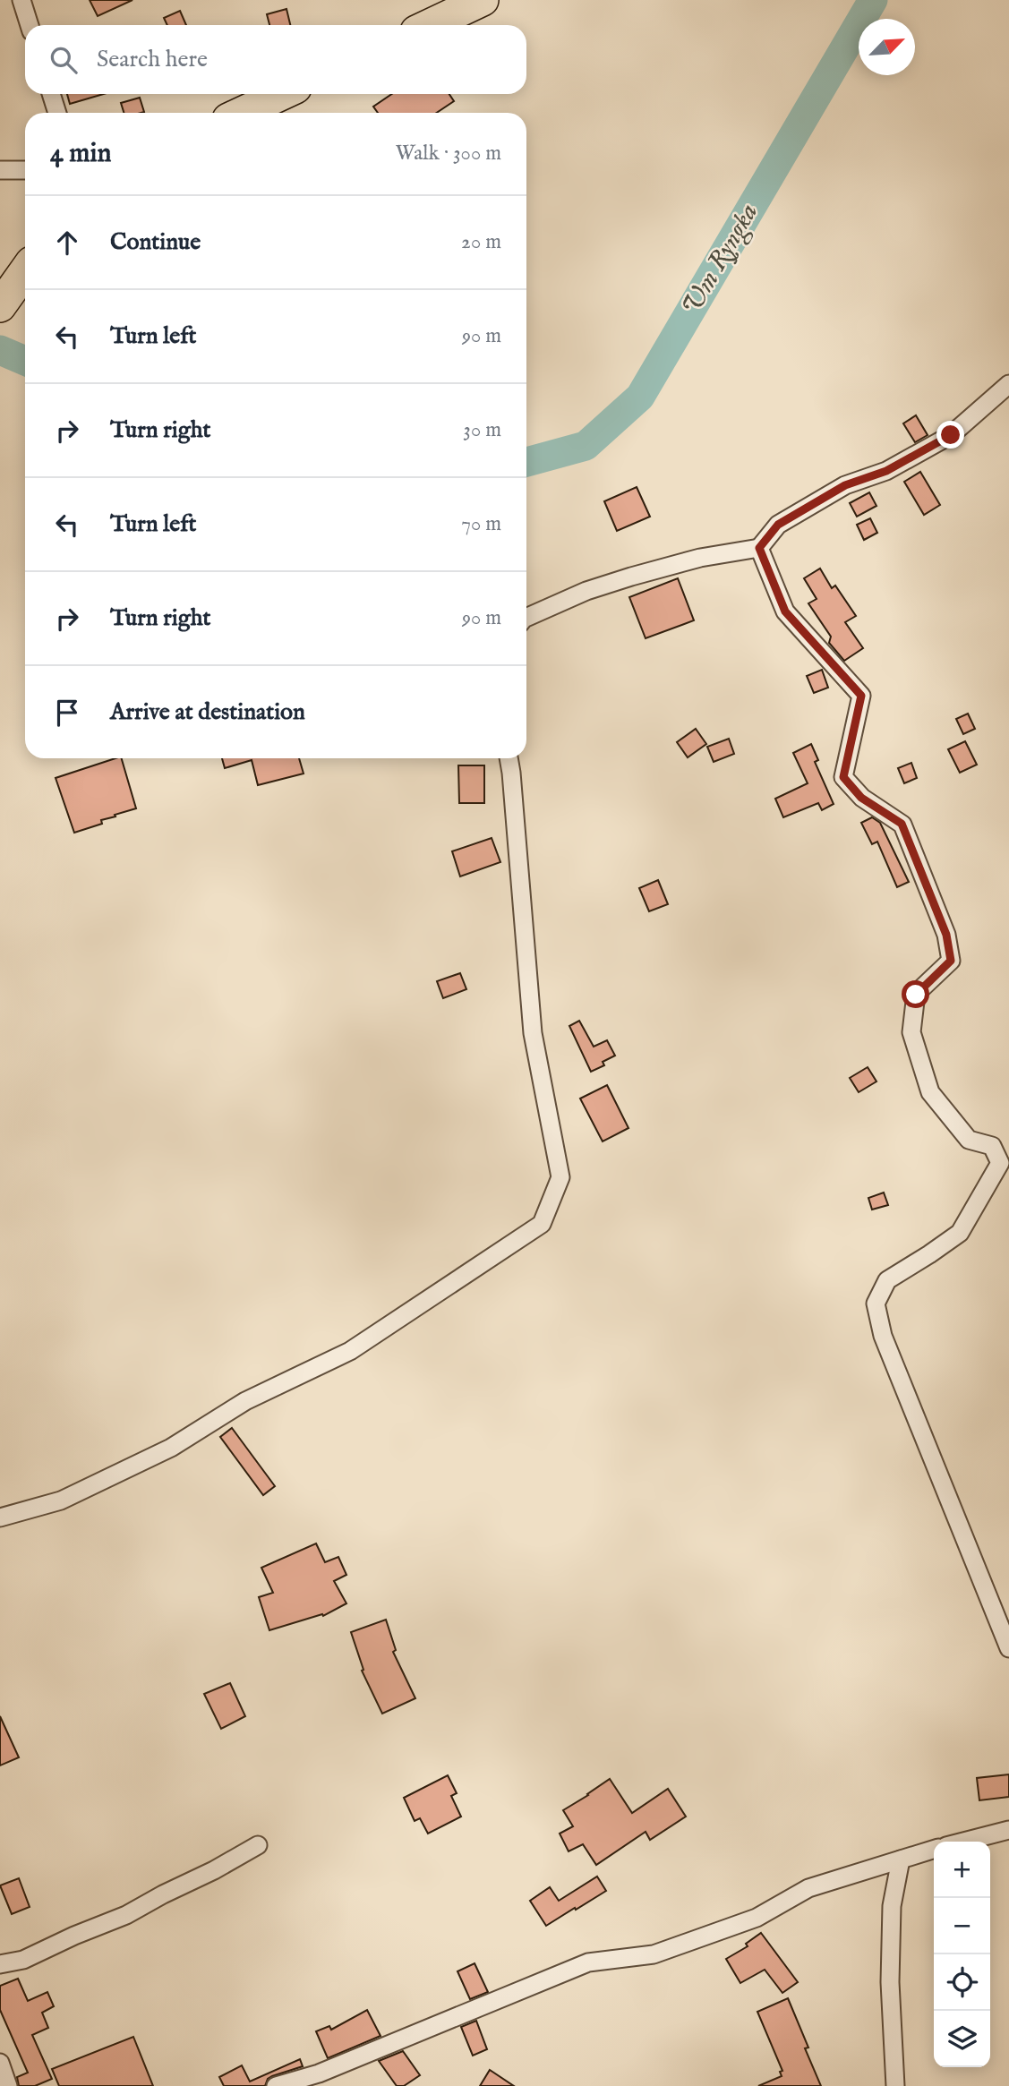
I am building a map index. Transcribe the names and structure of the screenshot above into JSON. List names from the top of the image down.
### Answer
{
  "water": ["Um Ryngka"],
  "north": "top right",
  "page": {
    "search": "Search here",
    "heading": ["4 min", "Walk · 300 m"],
    "list": [
      ["Continue", "20 m"],
      ["Turn left", "90 m"],
      ["Turn right", "30 m"],
      ["Turn left", "70 m"],
      ["Turn right", "90 m"],
      "Arrive at destination"
    ],
    "map_buttons": ["+", "−"]
  }
}
